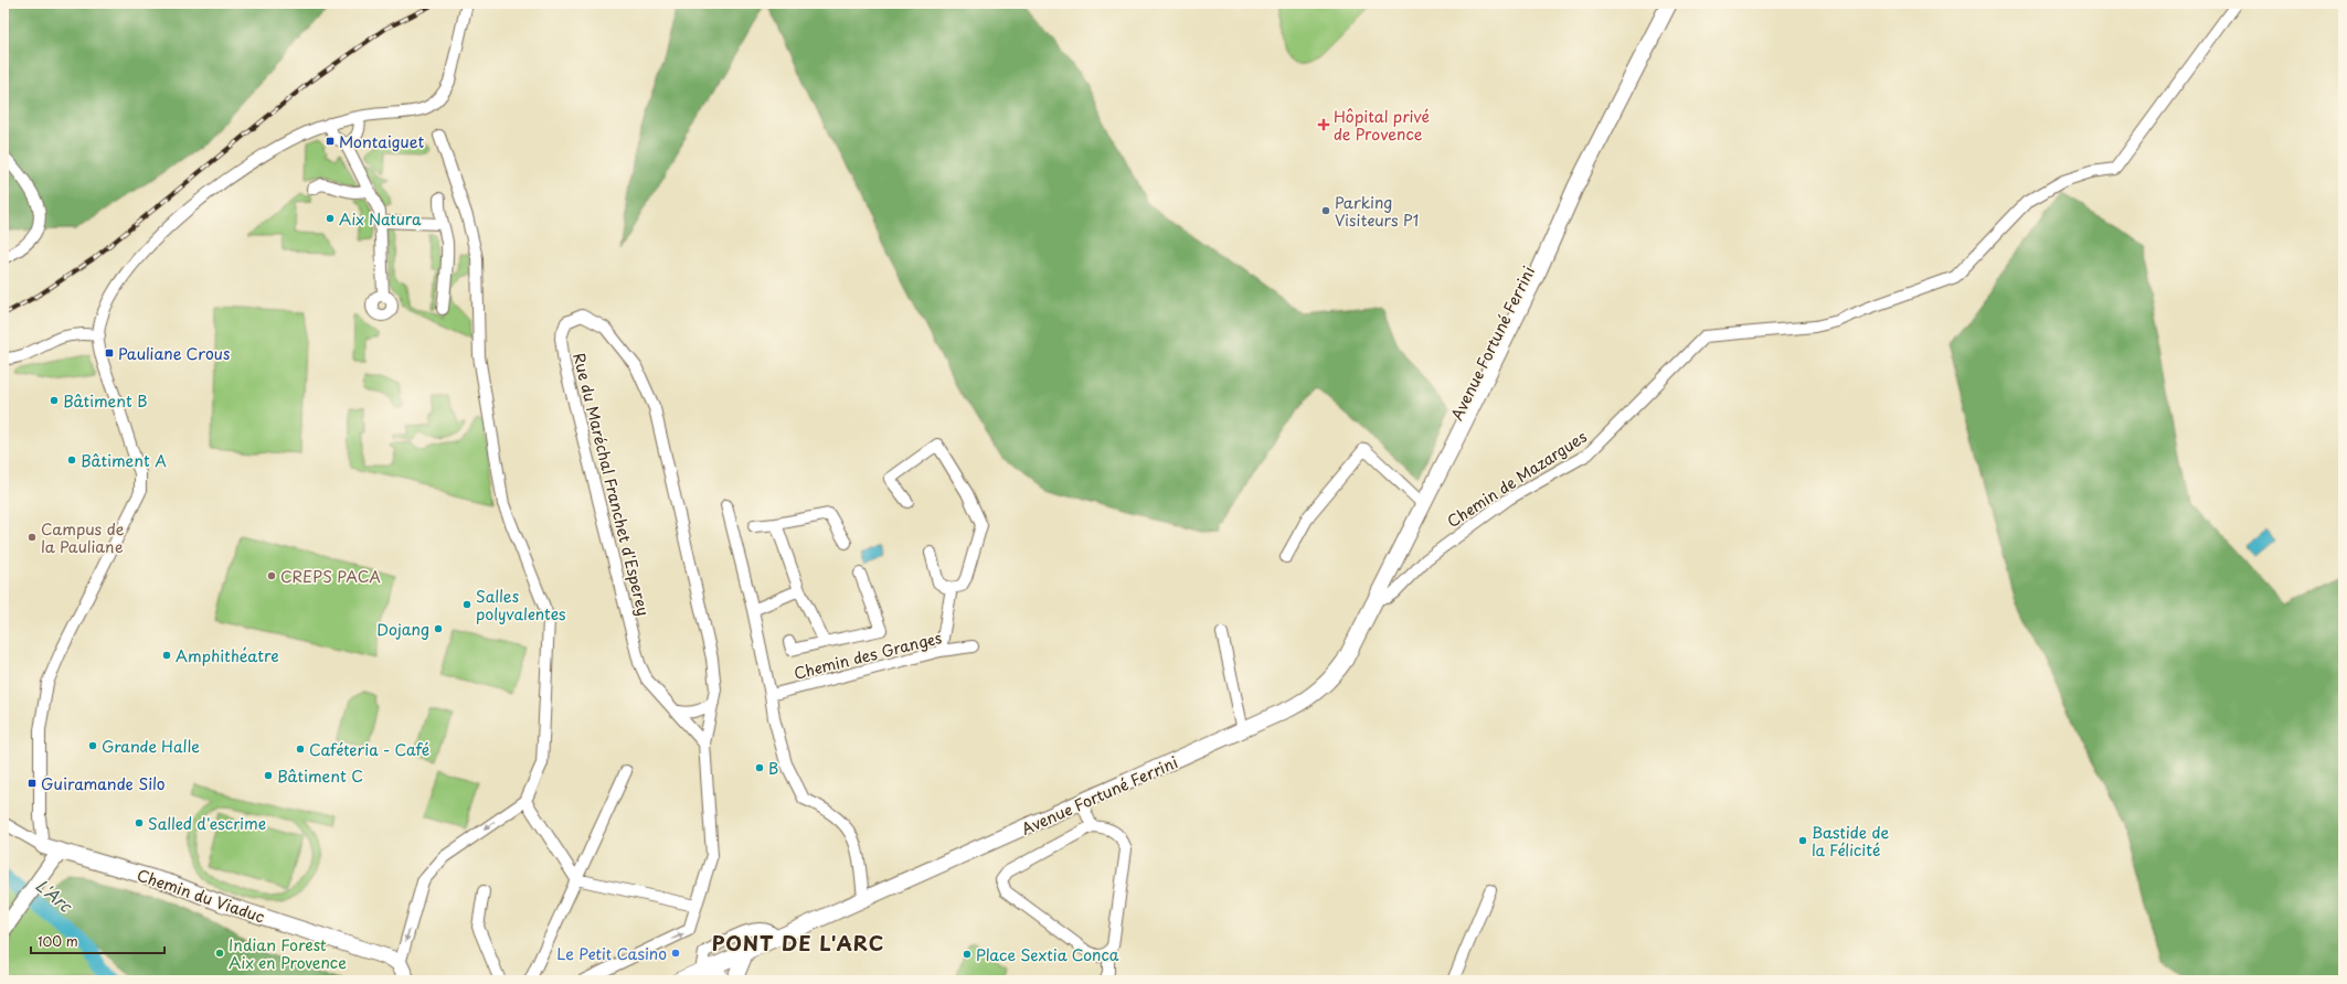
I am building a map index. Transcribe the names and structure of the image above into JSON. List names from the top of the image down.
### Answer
{
  "streets": {
    "main road": ["Avenue Fortuné Ferrini", "Chemin du Viaduc"],
    "street": ["Chemin de Mazargues", "Rue du Maréchal Franchet d'Esperey", "Chemin des Granges"]
  },
  "crossings": [
    ["Avenue Fortuné Ferrini", "Chemin de Mazargues"]
  ],
  "districts": ["PONT DE L'ARC"],
  "water": ["L'Arc"],
  "places": {
    "health": ["Hôpital privé de Provence"],
    "transit": ["Montaiguet", "Pauliane Crous", "Guiramande Silo"],
    "other": [
      "Parking Visiteurs P1",
      "Aix Natura",
      "Bâtiment B",
      "Bâtiment A",
      "Campus de la Pauliane",
      "CREPS PACA",
      "Salles polyvalentes",
      "Dojang",
      "Amphithéatre",
      "Grande Halle",
      "Caféteria - Café",
      "B",
      "Bâtiment C",
      "Salled d'escrime",
      "Bastide de la Félicité",
      "Indian Forest Aix en Provence",
      "Le Petit Casino",
      "Place Sextia Conca"
    ]
  },
  "scale_bar": "100 m"
}
